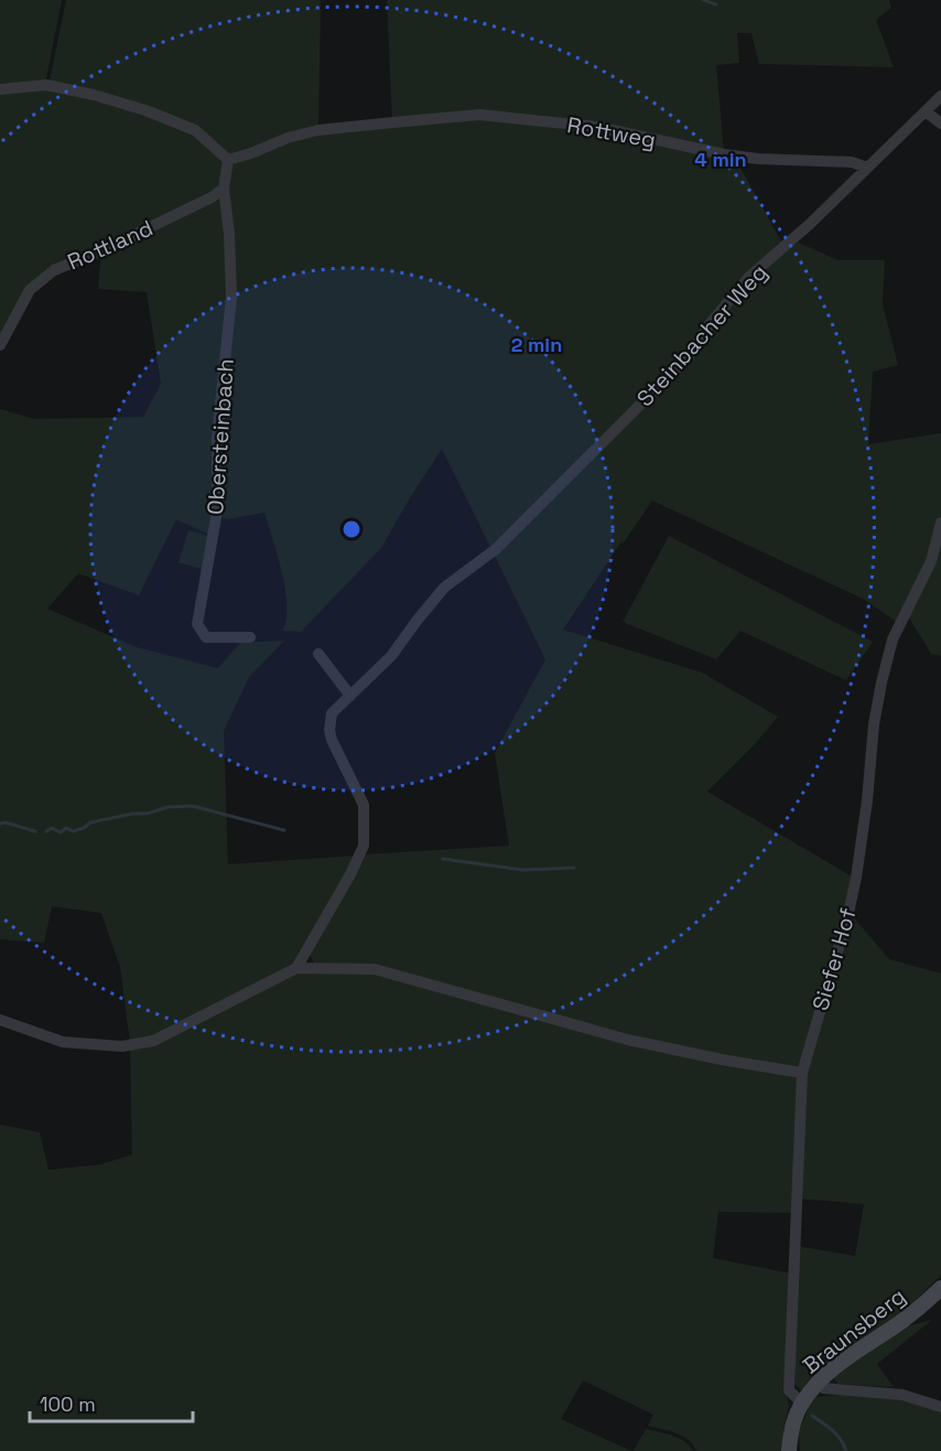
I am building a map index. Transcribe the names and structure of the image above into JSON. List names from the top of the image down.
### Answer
{
  "streets": {
    "main road": ["Braunsberg"],
    "street": [
      "Rottweg",
      "Rottland",
      "Steinbacher Weg",
      "Obersteinbach",
      "Siefer Hof"
    ]
  },
  "crossings": [
    ["Rottweg", "Steinbacher Weg"],
    ["Rottland", "Obersteinbach"],
    ["Siefer Hof", "Braunsberg"]
  ],
  "scale_bar": "100 m",
  "rings": ["4 min", "2 min"]
}
